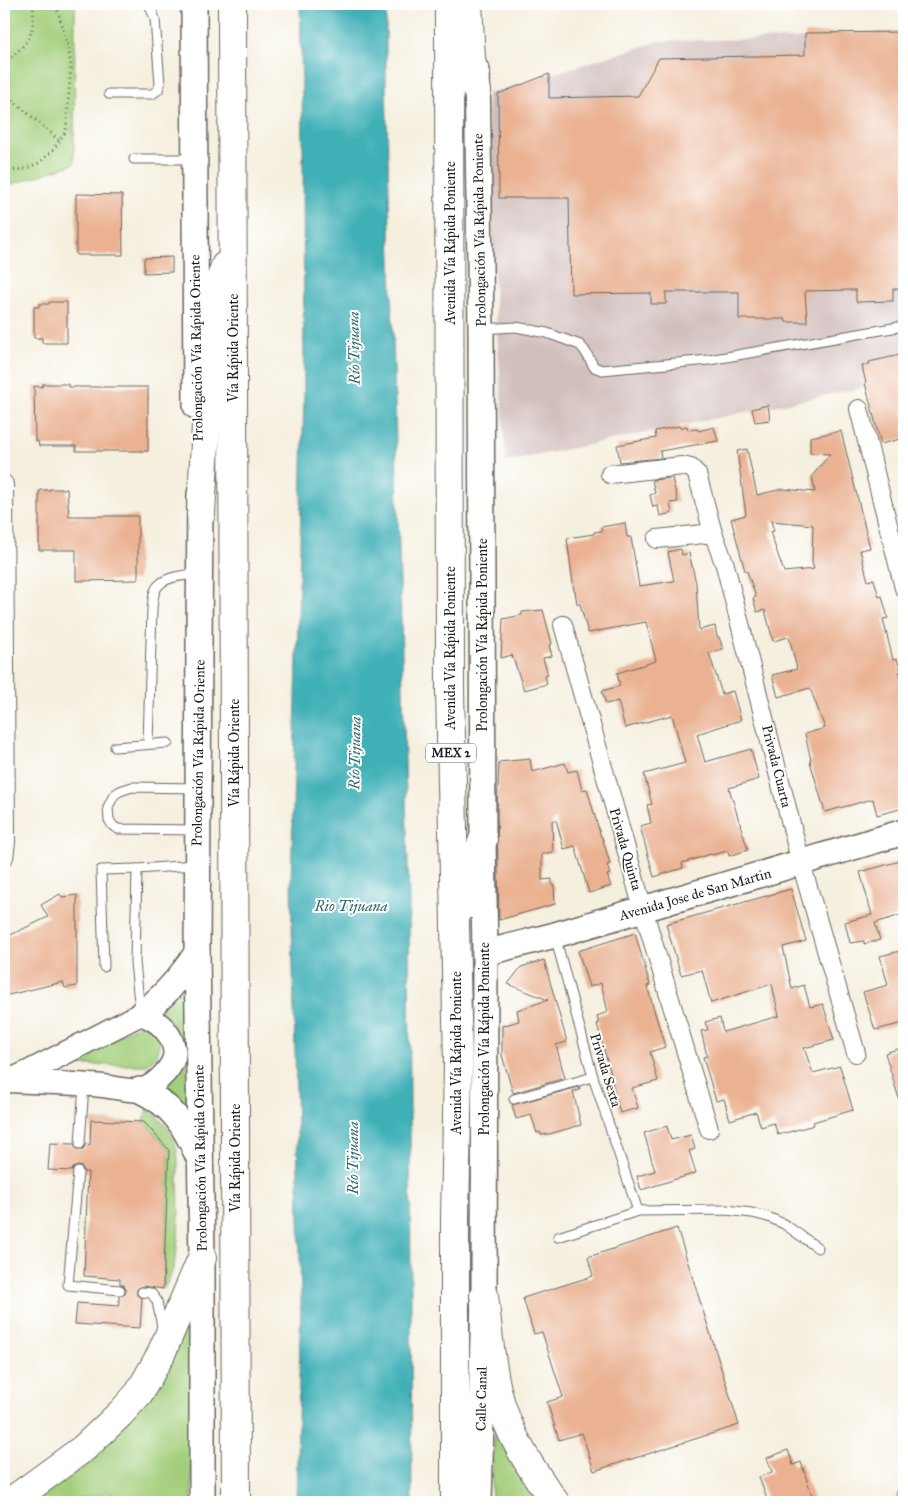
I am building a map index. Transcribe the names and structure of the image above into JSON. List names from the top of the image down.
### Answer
{
  "streets": {
    "main road": [
      "Prolongación Vía Rápida Poniente",
      "Avenida Vía Rápida Poniente",
      "Prolongación Vía Rápida Oriente",
      "Vía Rápida Oriente",
      "MEX 2",
      "Avenida Jose de San Martin",
      "Calle Canal"
    ],
    "street": ["Privada Cuarta", "Privada Quinta"],
    "lane": ["Privada Sexta"]
  },
  "crossings": [
    ["Prolongación Vía Rápida Poniente", "Avenida Jose de San Martin"],
    ["Prolongación Vía Rápida Poniente", "Calle Canal"],
    ["Privada Cuarta", "Avenida Jose de San Martin"],
    ["Privada Quinta", "Avenida Jose de San Martin"],
    ["Avenida Jose de San Martin", "Privada Sexta"]
  ],
  "water": ["Río Tijuana", "Rio Tijuana"]
}
